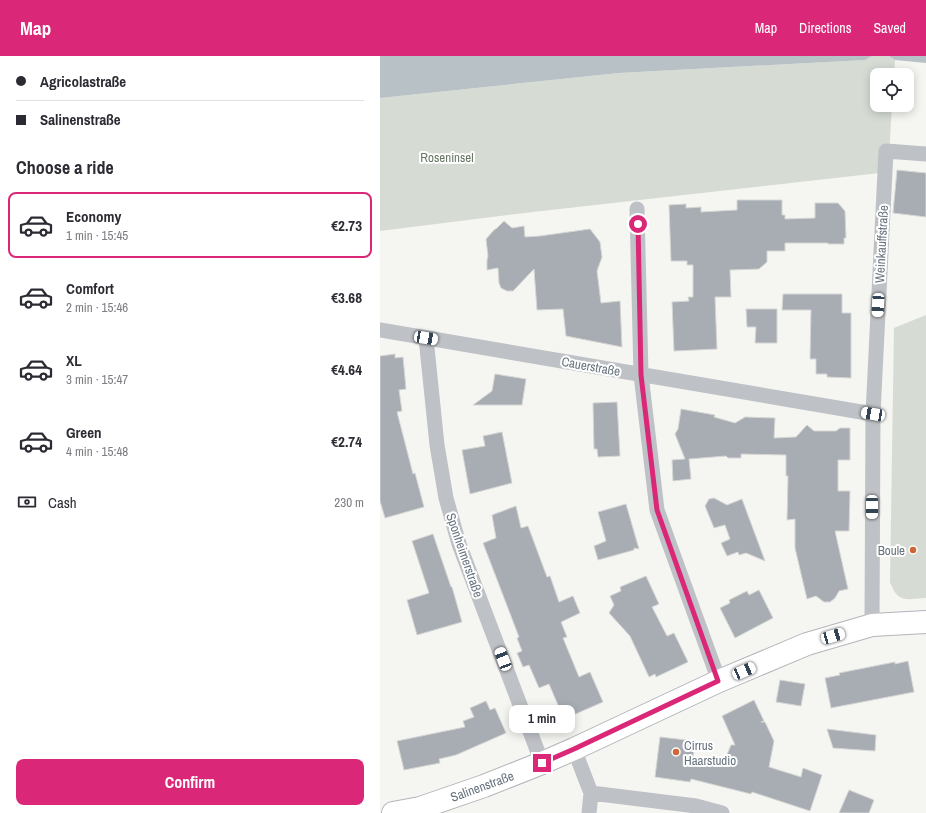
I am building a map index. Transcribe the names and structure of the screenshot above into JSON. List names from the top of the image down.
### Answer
{
  "streets": {
    "main road": ["Salinenstraße"],
    "street": ["Weinkauffstraße", "Cauerstraße", "Sponheimerstraße"]
  },
  "crossings": [
    ["Weinkauffstraße", "Cauerstraße"],
    ["Weinkauffstraße", "Salinenstraße"],
    ["Cauerstraße", "Sponheimerstraße"],
    ["Sponheimerstraße", "Salinenstraße"]
  ],
  "parks": ["Roseninsel"],
  "places": ["Boule", "Cirrus Haarstudio"],
  "page": {
    "header": "Map",
    "nav": ["Map", "Directions", "Saved"],
    "banner": ["Agricolastraße", "Salinenstraße"],
    "heading": "Choose a ride",
    "list": [
      {
        "name": "Economy",
        "note": "1 min · 15:45",
        "value": "€2.73"
      },
      {
        "name": "Comfort",
        "note": "2 min · 15:46",
        "value": "€3.68"
      },
      {
        "name": "XL",
        "note": "3 min · 15:47",
        "value": "€4.64"
      },
      {
        "name": "Green",
        "note": "4 min · 15:48",
        "value": "€2.74"
      }
    ],
    "pay": ["Cash", "230 m"],
    "bubble": "1 min",
    "buttons": "Confirm"
  }
}
